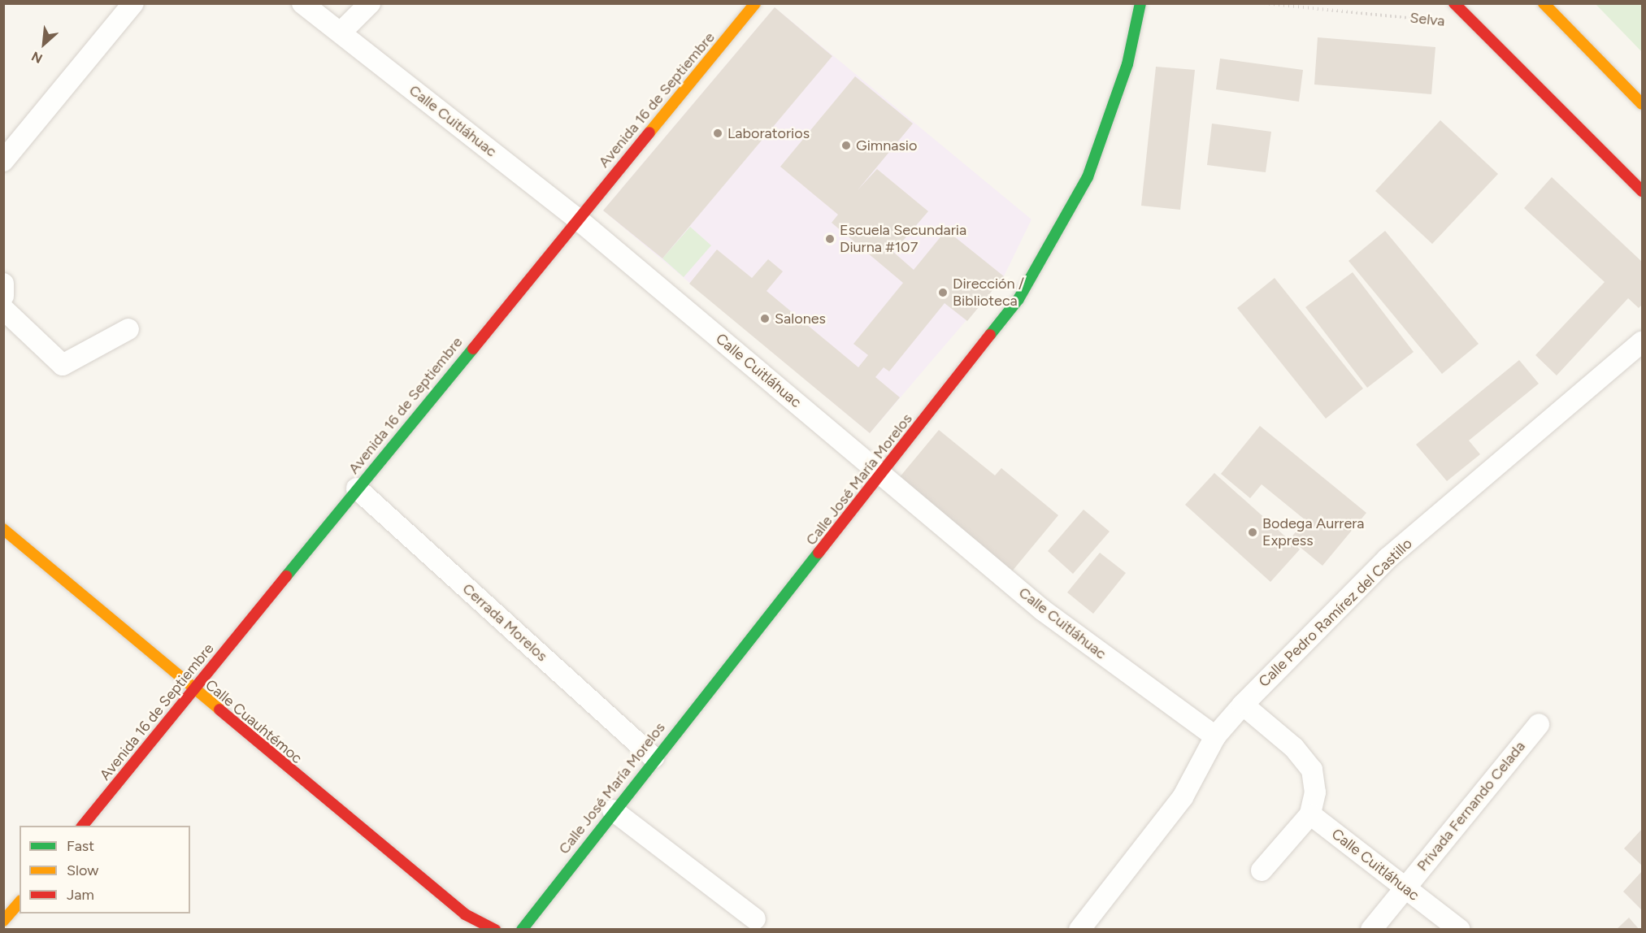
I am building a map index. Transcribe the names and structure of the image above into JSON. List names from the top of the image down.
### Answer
{
  "streets": {
    "street": [
      "Avenida 16 de Septiembre",
      "Calle Cuitláhuac",
      "Calle José María Morelos",
      "Calle Pedro Ramírez del Castillo",
      "Cerrada Morelos",
      "Calle Cuauhtémoc",
      "Privada Fernando Celada"
    ],
    "path": ["Selva"]
  },
  "crossings": [
    ["Avenida 16 de Septiembre", "Calle Cuitláhuac"],
    ["Avenida 16 de Septiembre", "Cerrada Morelos"],
    ["Avenida 16 de Septiembre", "Calle Cuauhtémoc"],
    ["Calle Cuitláhuac", "Calle José María Morelos"],
    ["Calle Cuitláhuac", "Calle Pedro Ramírez del Castillo"],
    ["Calle Cuitláhuac", "Privada Fernando Celada"],
    ["Calle José María Morelos", "Cerrada Morelos"]
  ],
  "places": [
    "Laboratorios",
    "Gimnasio",
    "Escuela Secundaria Diurna #107",
    "Dirección / Biblioteca",
    "Salones",
    "Bodega Aurrera Express"
  ],
  "legend": ["Fast", "Slow", "Jam"],
  "north": "bottom left"
}
